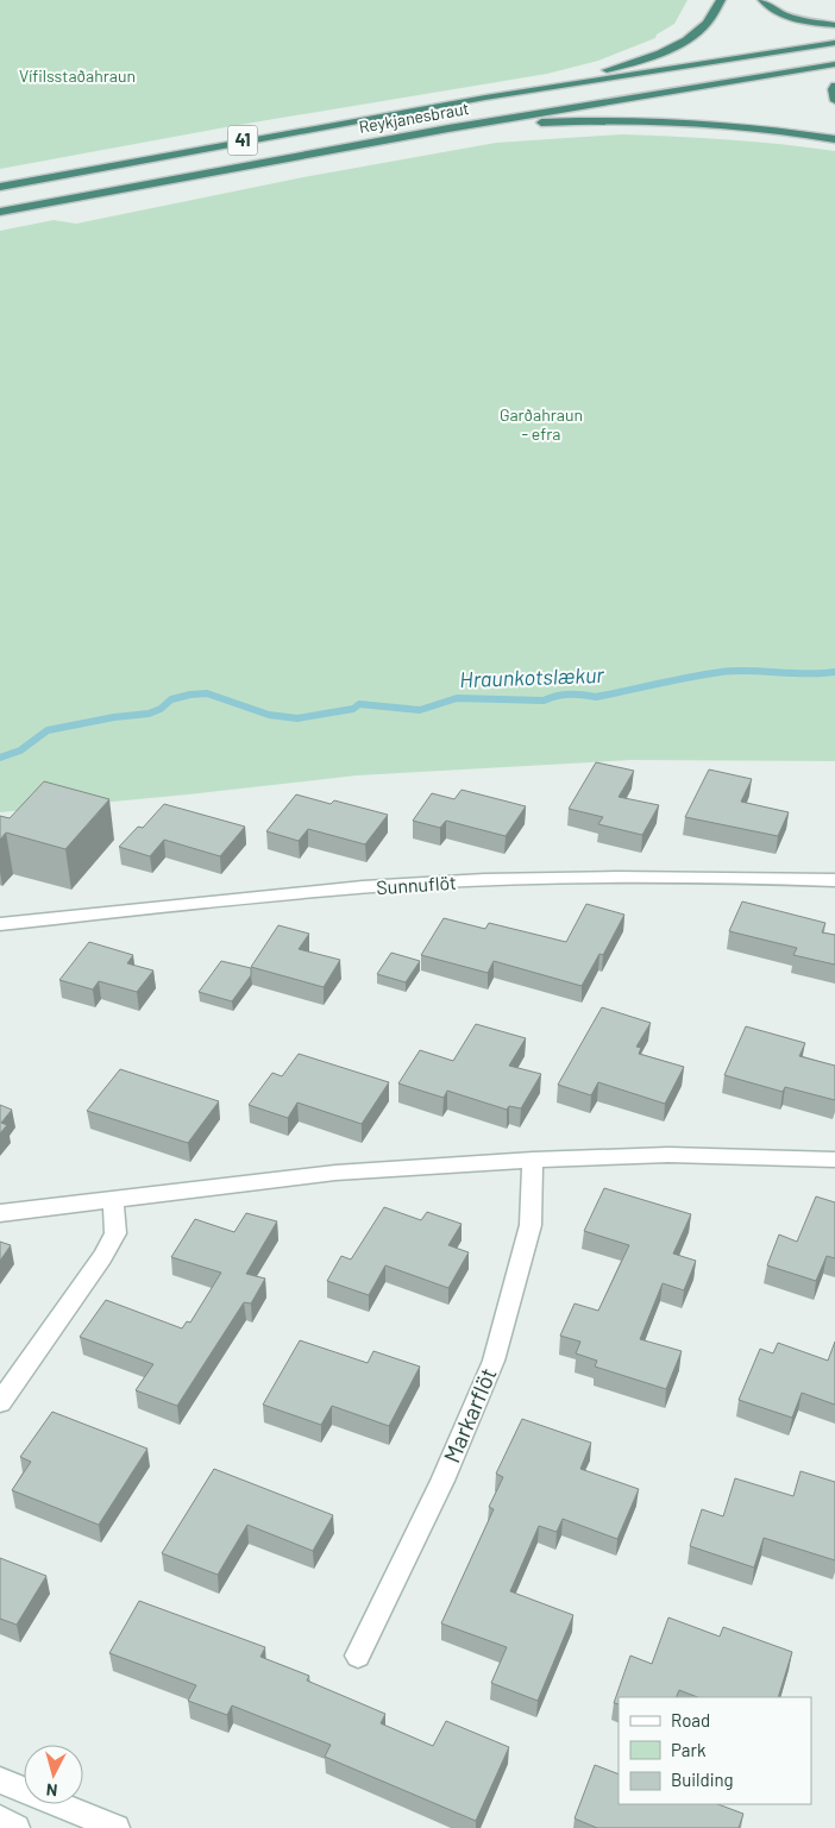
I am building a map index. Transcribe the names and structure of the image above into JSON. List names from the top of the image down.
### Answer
{
  "streets": {
    "highway": ["Reykjanesbraut", "41"],
    "street": ["Sunnuflöt", "Markarflöt"]
  },
  "water": ["Hraunkotslækur"],
  "parks": ["Vífilsstaðahraun", "Garðahraun - efra"],
  "legend": ["Road", "Park", "Building"],
  "north": "bottom"
}
